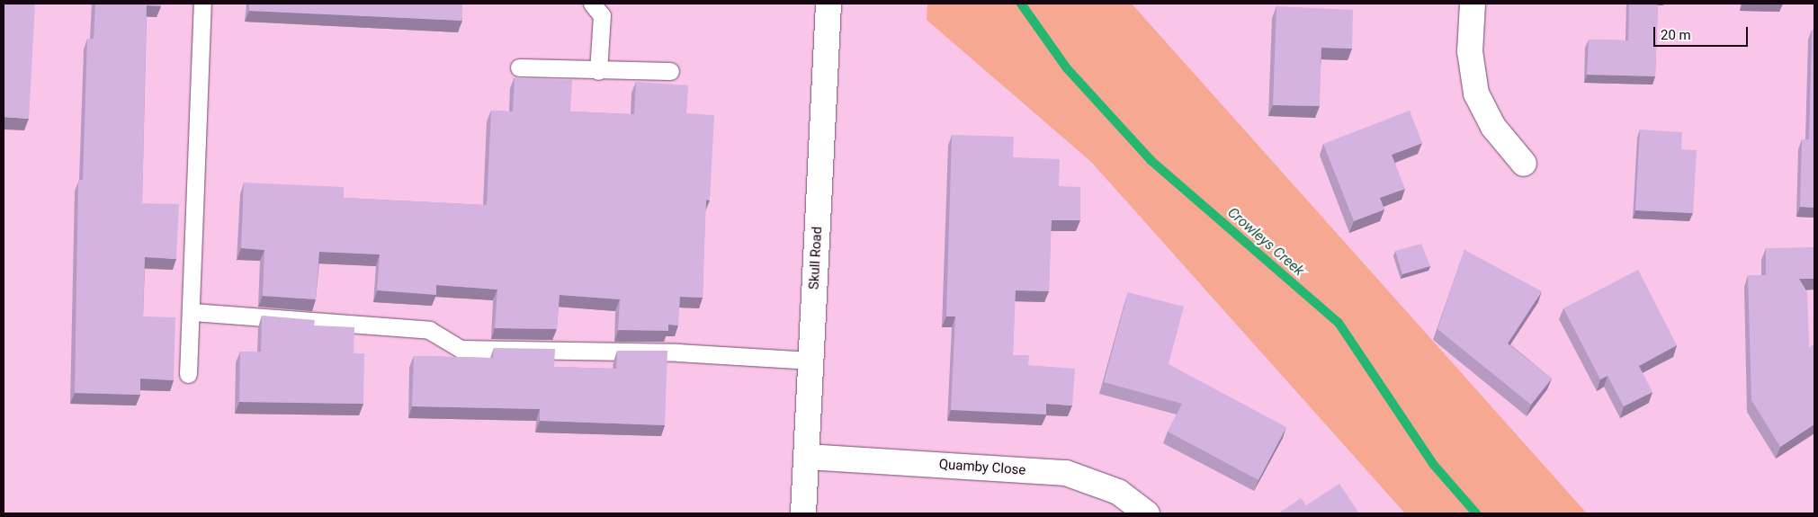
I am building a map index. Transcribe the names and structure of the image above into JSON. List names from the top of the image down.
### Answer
{
  "streets": {
    "street": ["Skull Road", "Quamby Close"]
  },
  "crossings": [
    ["Skull Road", "Quamby Close"]
  ],
  "water": ["Crowleys Creek"],
  "scale_bar": "20 m"
}
